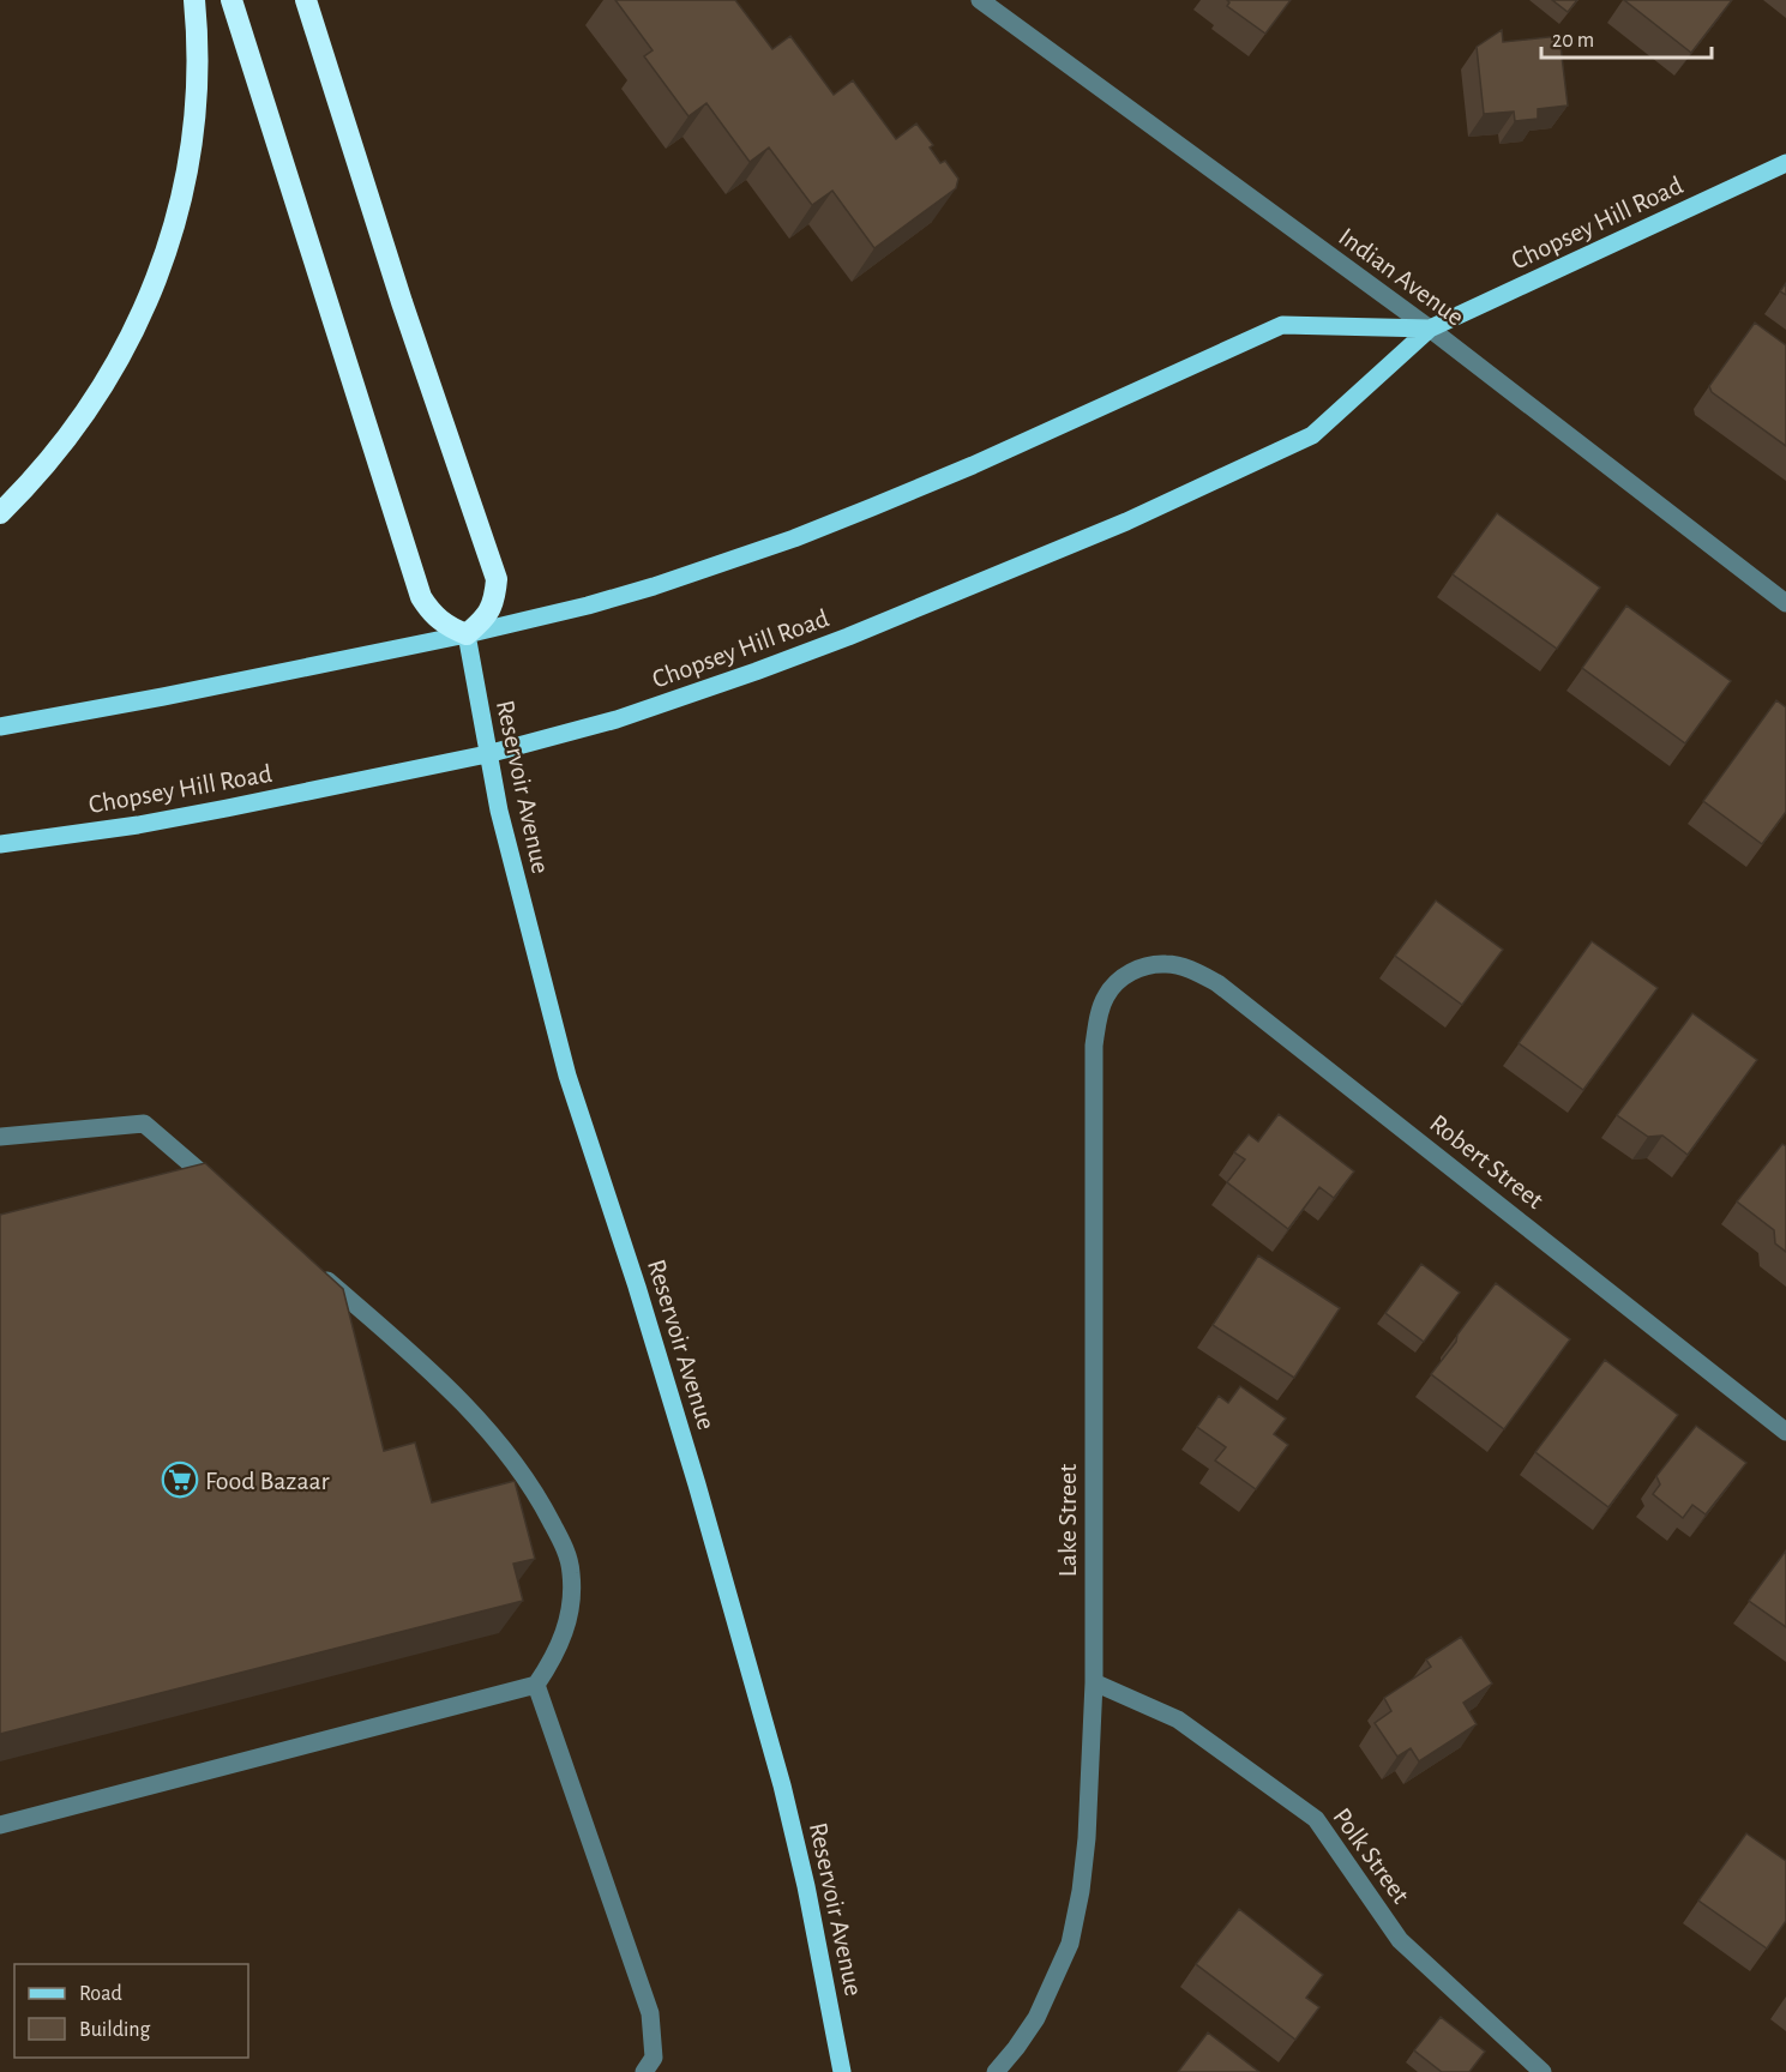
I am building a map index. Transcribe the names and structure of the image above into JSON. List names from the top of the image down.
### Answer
{
  "streets": {
    "main road": ["Chopsey Hill Road", "Reservoir Avenue"],
    "street": [
      "Indian Avenue",
      "Robert Street",
      "Lake Street",
      "Polk Street"
    ]
  },
  "crossings": [
    ["Chopsey Hill Road", "Indian Avenue"],
    ["Chopsey Hill Road", "Reservoir Avenue"],
    ["Robert Street", "Lake Street"],
    ["Lake Street", "Polk Street"]
  ],
  "places": {
    "supermarket": ["Food Bazaar"]
  },
  "legend": ["Road", "Building"],
  "scale_bar": "20 m"
}
